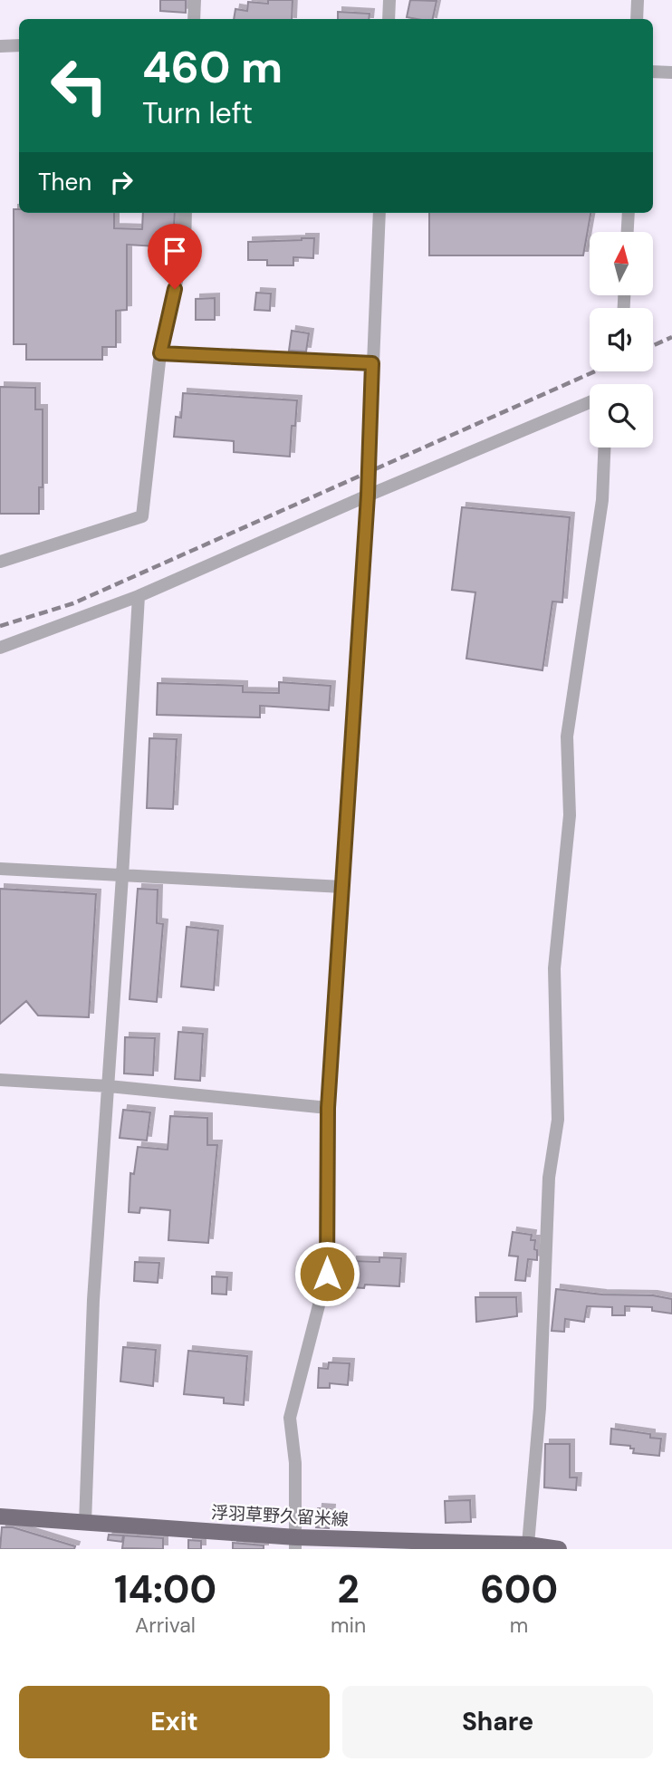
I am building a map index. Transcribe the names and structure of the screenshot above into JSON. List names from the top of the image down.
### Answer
{
  "streets": {
    "main road": ["浮羽草野久留米線"]
  },
  "north": "top",
  "page": {
    "turn": ["460 m", "Turn left"],
    "then": "Then",
    "eta": [
      "14:00",
      "Arrival",
      "2",
      "min",
      "600",
      "m"
    ],
    "buttons": ["Exit", "Share"]
  }
}
